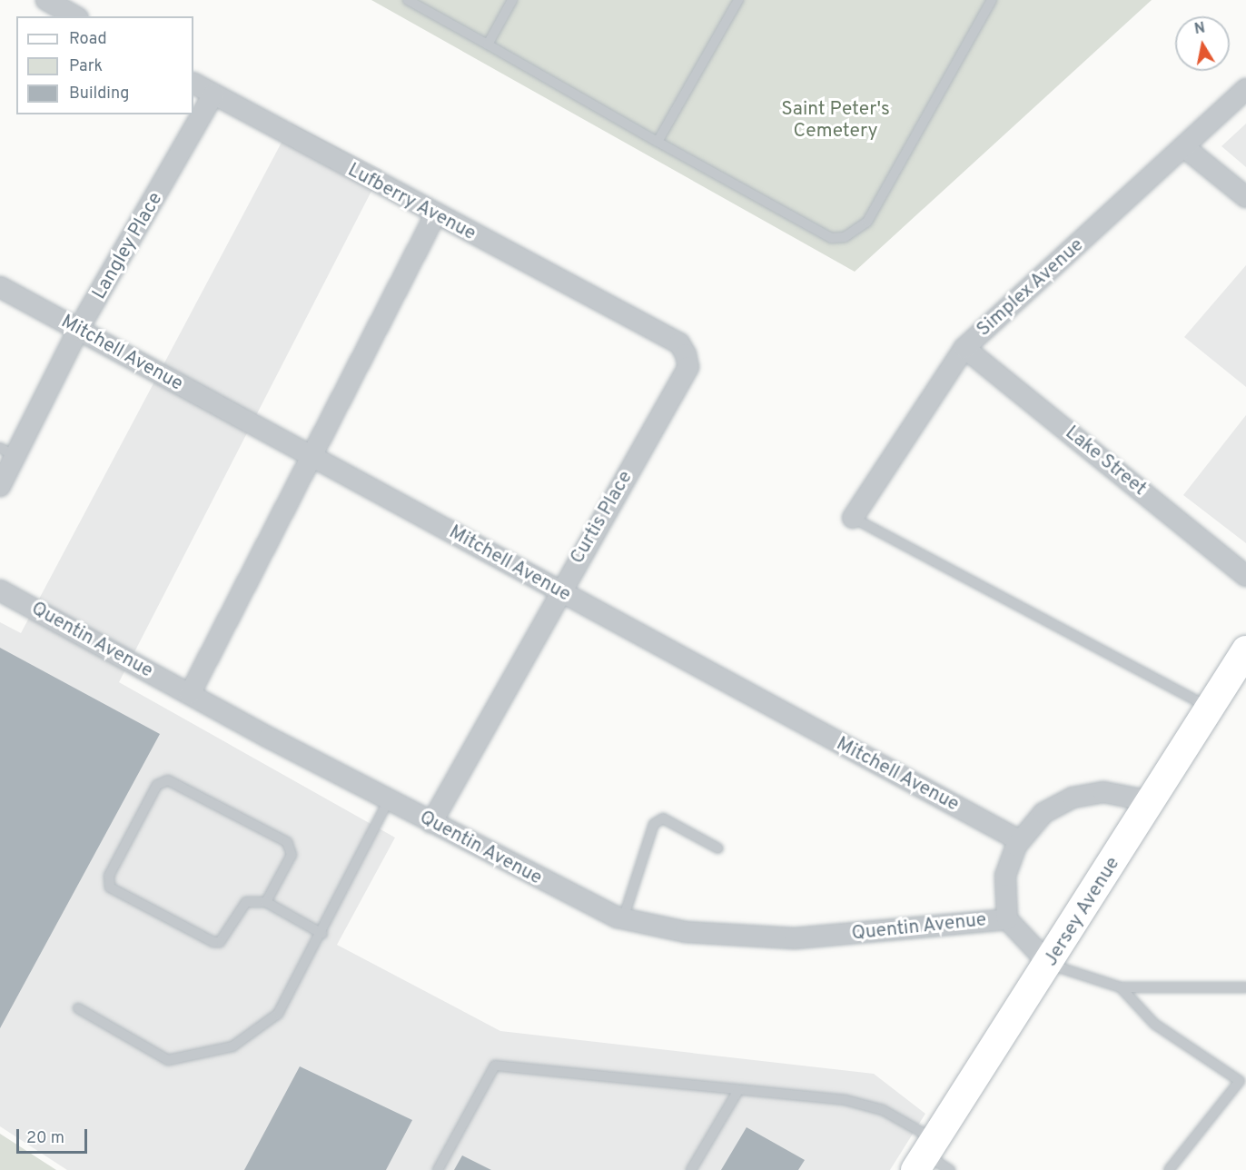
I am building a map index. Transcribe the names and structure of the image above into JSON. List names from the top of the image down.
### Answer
{
  "streets": {
    "street": [
      "Lufberry Avenue",
      "Langley Place",
      "Simplex Avenue",
      "Mitchell Avenue",
      "Lake Street",
      "Curtis Place",
      "Quentin Avenue",
      "Jersey Avenue"
    ]
  },
  "crossings": [
    ["Lufberry Avenue", "Langley Place"],
    ["Lufberry Avenue", "Curtis Place"],
    ["Langley Place", "Mitchell Avenue"],
    ["Simplex Avenue", "Lake Street"],
    ["Mitchell Avenue", "Curtis Place"],
    ["Curtis Place", "Quentin Avenue"]
  ],
  "parks": ["Saint Peter's Cemetery"],
  "legend": ["Road", "Park", "Building"],
  "scale_bar": "20 m",
  "north": "top"
}
